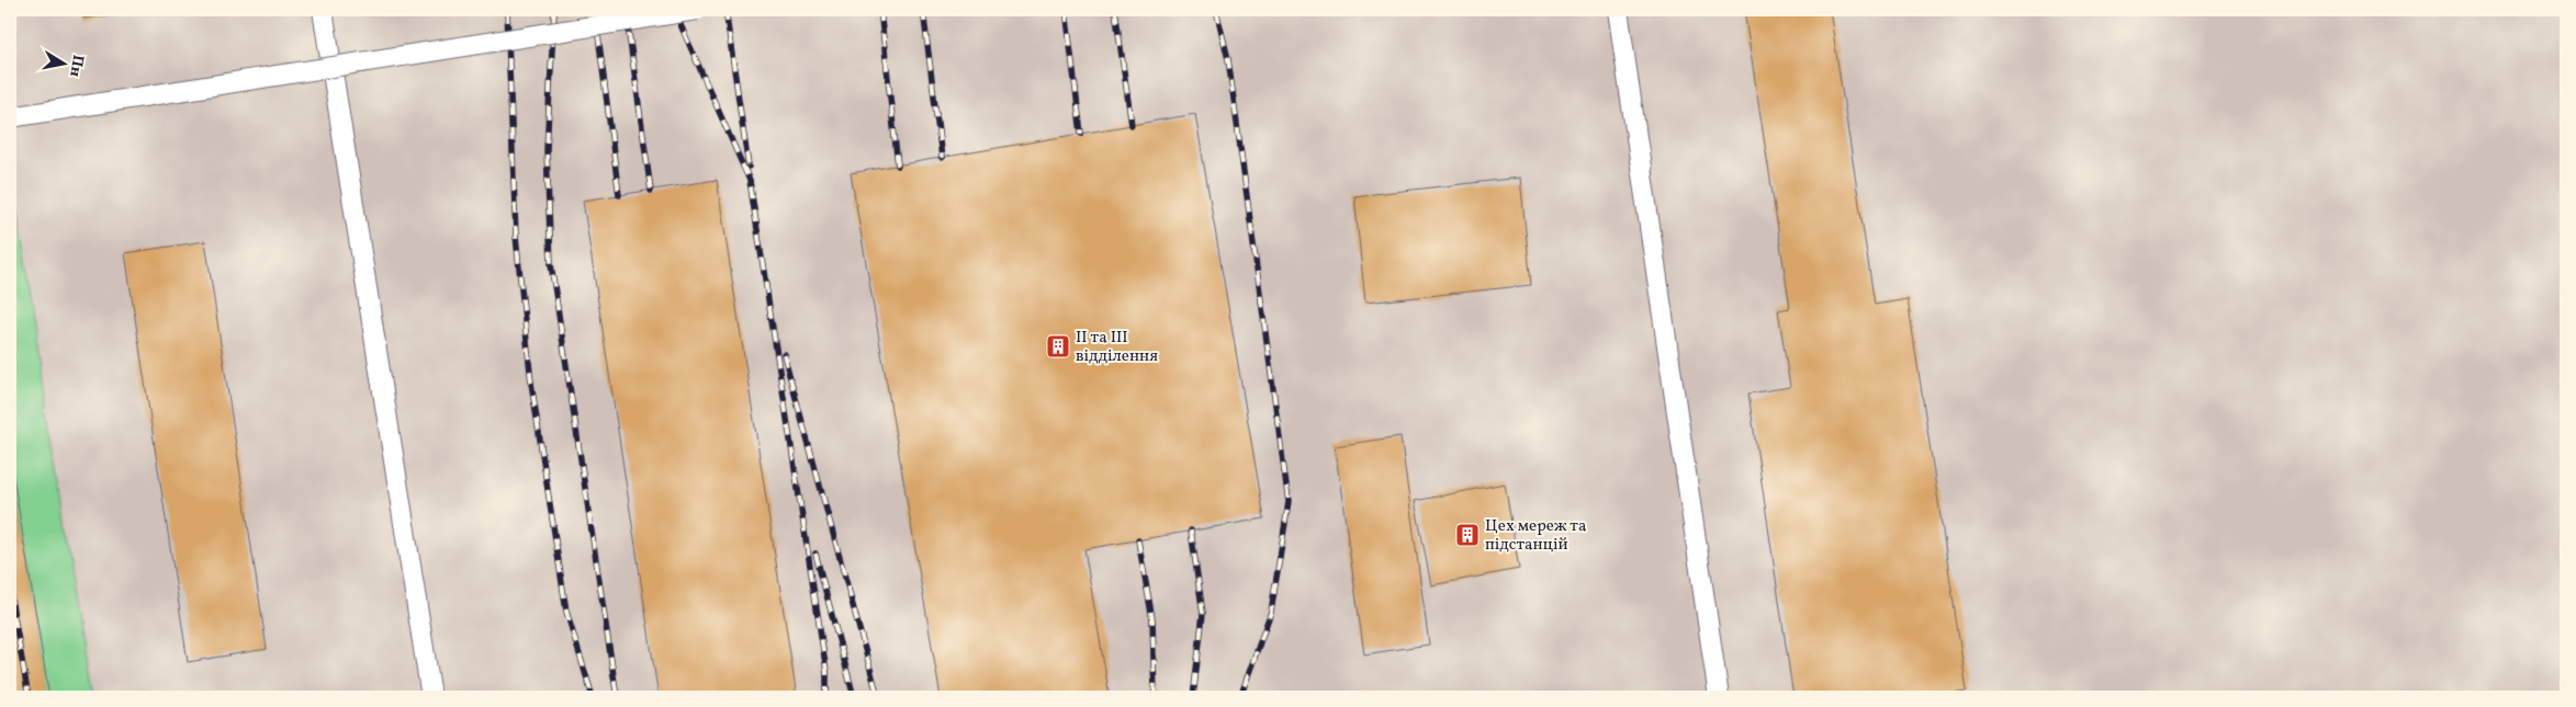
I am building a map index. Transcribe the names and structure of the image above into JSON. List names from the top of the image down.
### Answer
{
  "places": {
    "building": ["II та III відділення", "Цех мереж та підстанцій"]
  },
  "north": "right"
}
